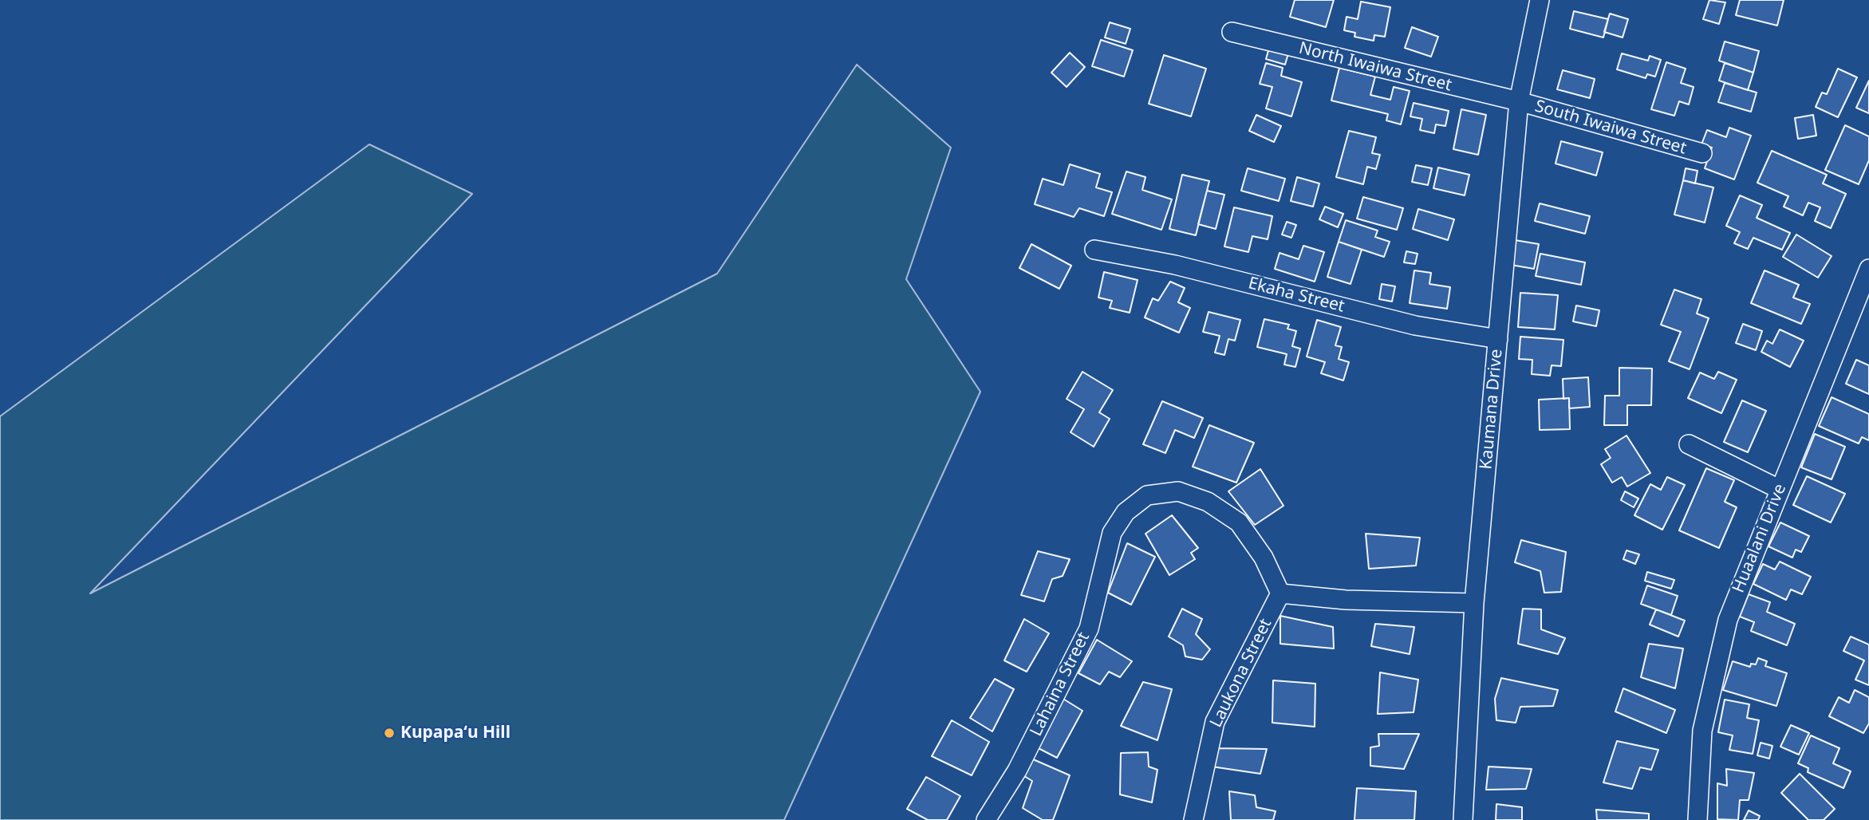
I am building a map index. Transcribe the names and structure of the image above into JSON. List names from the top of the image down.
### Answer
{
  "streets": {
    "street": [
      "North Iwaiwa Street",
      "South Iwaiwa Street",
      "Ekaha Street",
      "Kaumana Drive",
      "Huaalani Drive",
      "Laukona Street",
      "Lahaina Street"
    ]
  },
  "crossings": [
    ["North Iwaiwa Street", "South Iwaiwa Street"],
    ["North Iwaiwa Street", "Kaumana Drive"],
    ["South Iwaiwa Street", "Kaumana Drive"],
    ["Ekaha Street", "Kaumana Drive"],
    ["Laukona Street", "Lahaina Street"]
  ],
  "places": ["Kupapaʻu Hill"]
}
